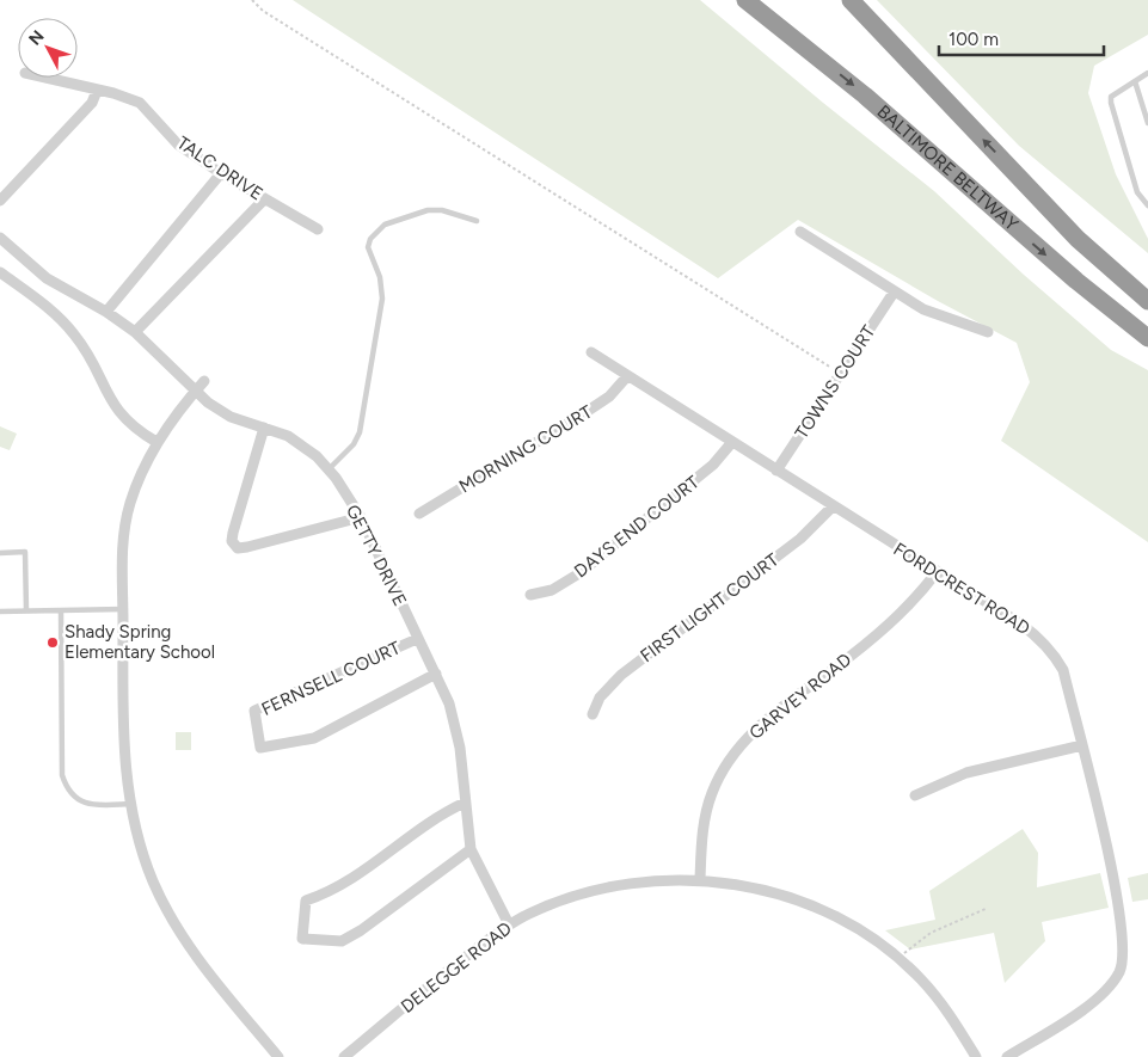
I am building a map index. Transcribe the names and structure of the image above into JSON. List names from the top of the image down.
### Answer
{
  "streets": {
    "highway": ["BALTIMORE BELTWAY"],
    "street": [
      "TALC DRIVE",
      "TOWNS COURT",
      "MORNING COURT",
      "DAYS END COURT",
      "GETTY DRIVE",
      "FORDCREST ROAD",
      "FIRST LIGHT COURT",
      "FERNSELL COURT",
      "GARVEY ROAD",
      "DELEGGE ROAD"
    ]
  },
  "crossings": [
    ["TOWNS COURT", "FORDCREST ROAD"],
    ["MORNING COURT", "FORDCREST ROAD"],
    ["DAYS END COURT", "FORDCREST ROAD"],
    ["GETTY DRIVE", "FERNSELL COURT"],
    ["GETTY DRIVE", "DELEGGE ROAD"],
    ["FORDCREST ROAD", "FIRST LIGHT COURT"],
    ["FORDCREST ROAD", "GARVEY ROAD"],
    ["GARVEY ROAD", "DELEGGE ROAD"]
  ],
  "places": ["Shady Spring Elementary School"],
  "scale_bar": "100 m",
  "north": "top left"
}
